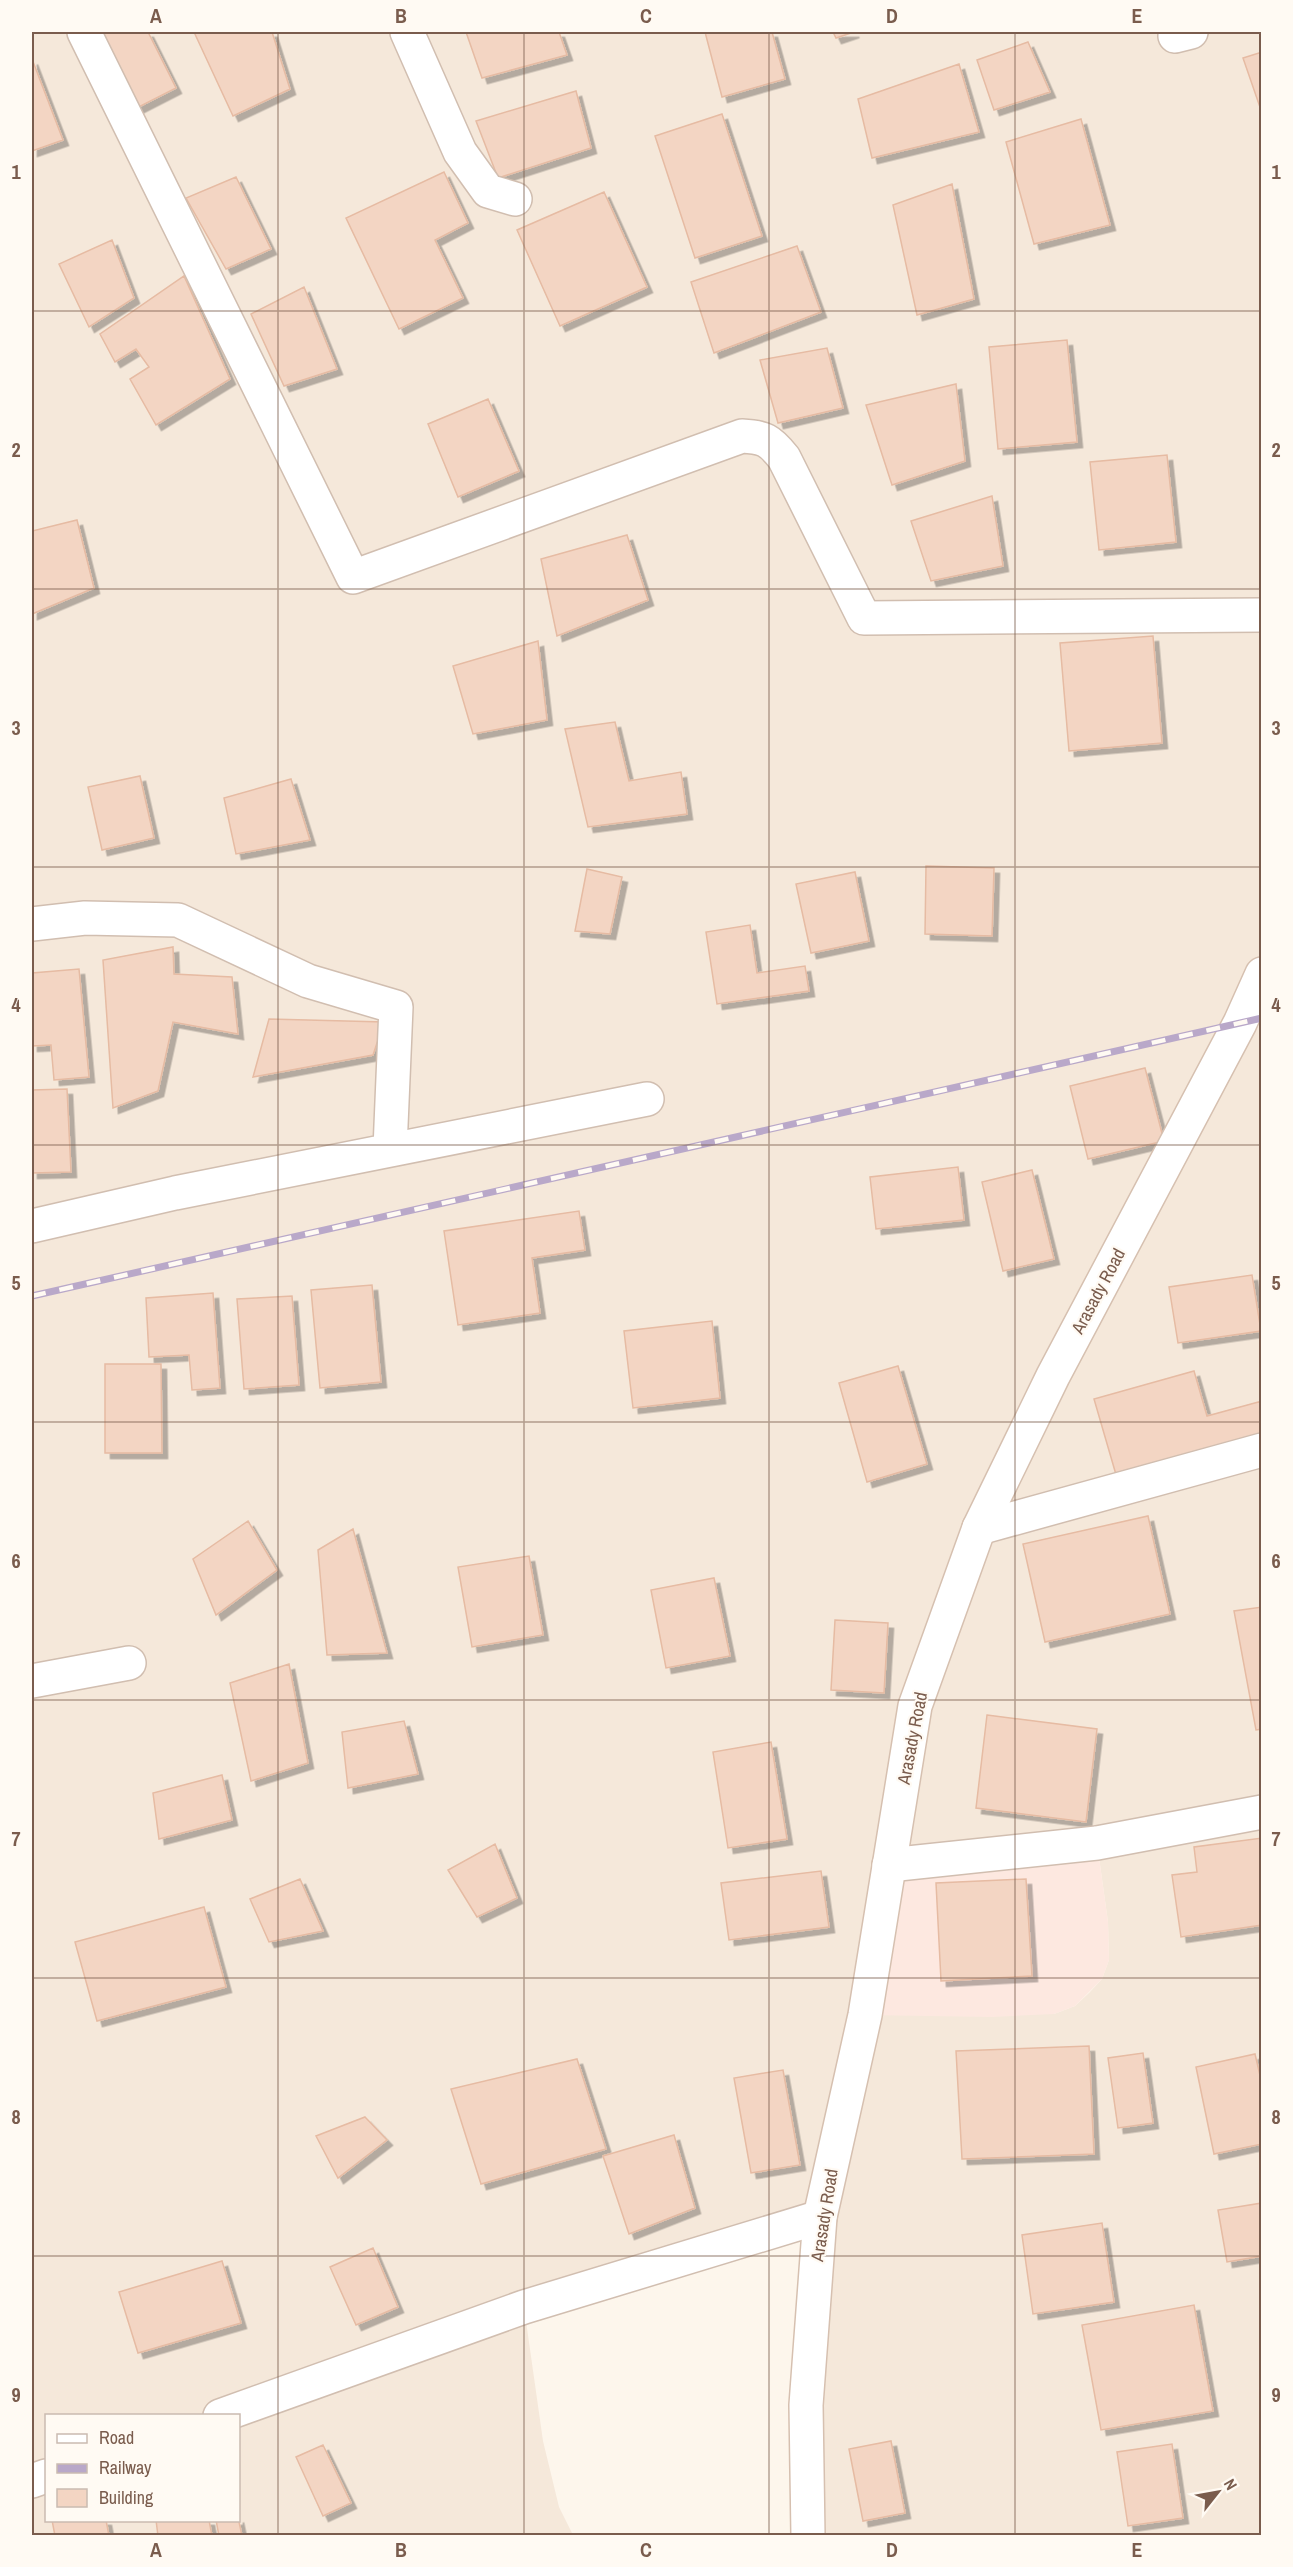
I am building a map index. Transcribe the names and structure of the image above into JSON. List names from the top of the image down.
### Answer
{
  "streets": {
    "street": ["Arasady Road"]
  },
  "legend": ["Road", "Railway", "Building"],
  "north": "top right",
  "grid": {
    "columns": [
      "A",
      "B",
      "C",
      "D",
      "E"
    ],
    "rows": [
      "1",
      "2",
      "3",
      "4",
      "5",
      "6",
      "7",
      "8",
      "9"
    ]
  }
}
